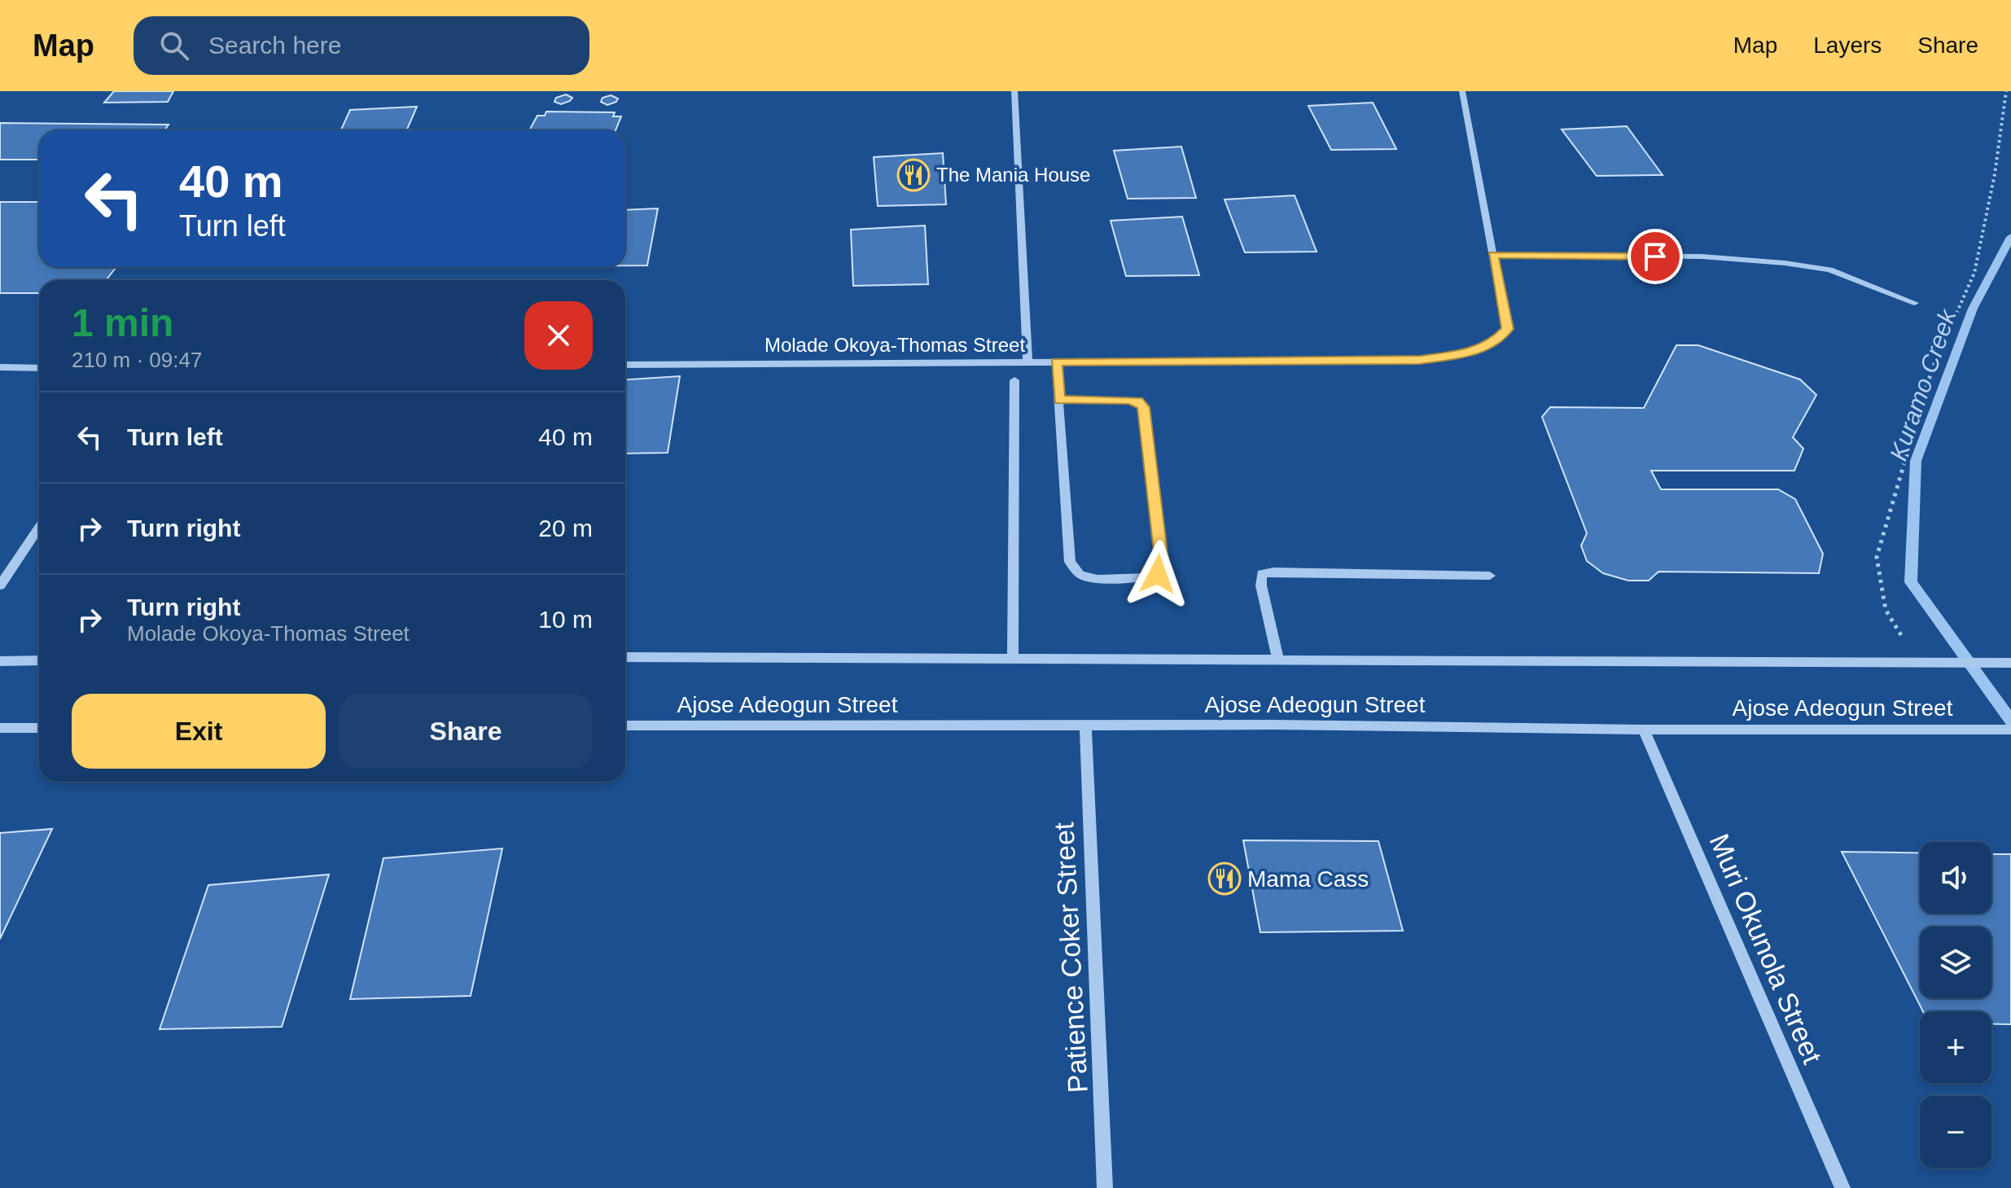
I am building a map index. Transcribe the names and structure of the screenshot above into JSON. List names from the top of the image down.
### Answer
{
  "streets": {
    "street": [
      "Molade Okoya-Thomas Street",
      "Ajose Adeogun Street",
      "Muri Okunola Street",
      "Patience Coker Street"
    ]
  },
  "crossings": [
    ["Ajose Adeogun Street", "Muri Okunola Street"],
    ["Ajose Adeogun Street", "Patience Coker Street"]
  ],
  "water": ["Kuramo Creek"],
  "places": {
    "restaurant": ["The Mania House", "Mama Cass"]
  },
  "page": {
    "header": "Map",
    "search": "Search here",
    "nav": ["Map", "Layers", "Share"],
    "turn": ["40 m", "Turn left"],
    "heading": ["1 min", "210 m · 09:47"],
    "list": [
      {
        "name": "Turn left",
        "value": "40 m"
      },
      {
        "name": "Turn right",
        "value": "20 m"
      },
      {
        "name": "Turn right",
        "note": "Molade Okoya-Thomas Street",
        "value": "10 m"
      }
    ],
    "buttons": ["Exit", "Share"],
    "map_buttons": ["+", "−"]
  }
}
